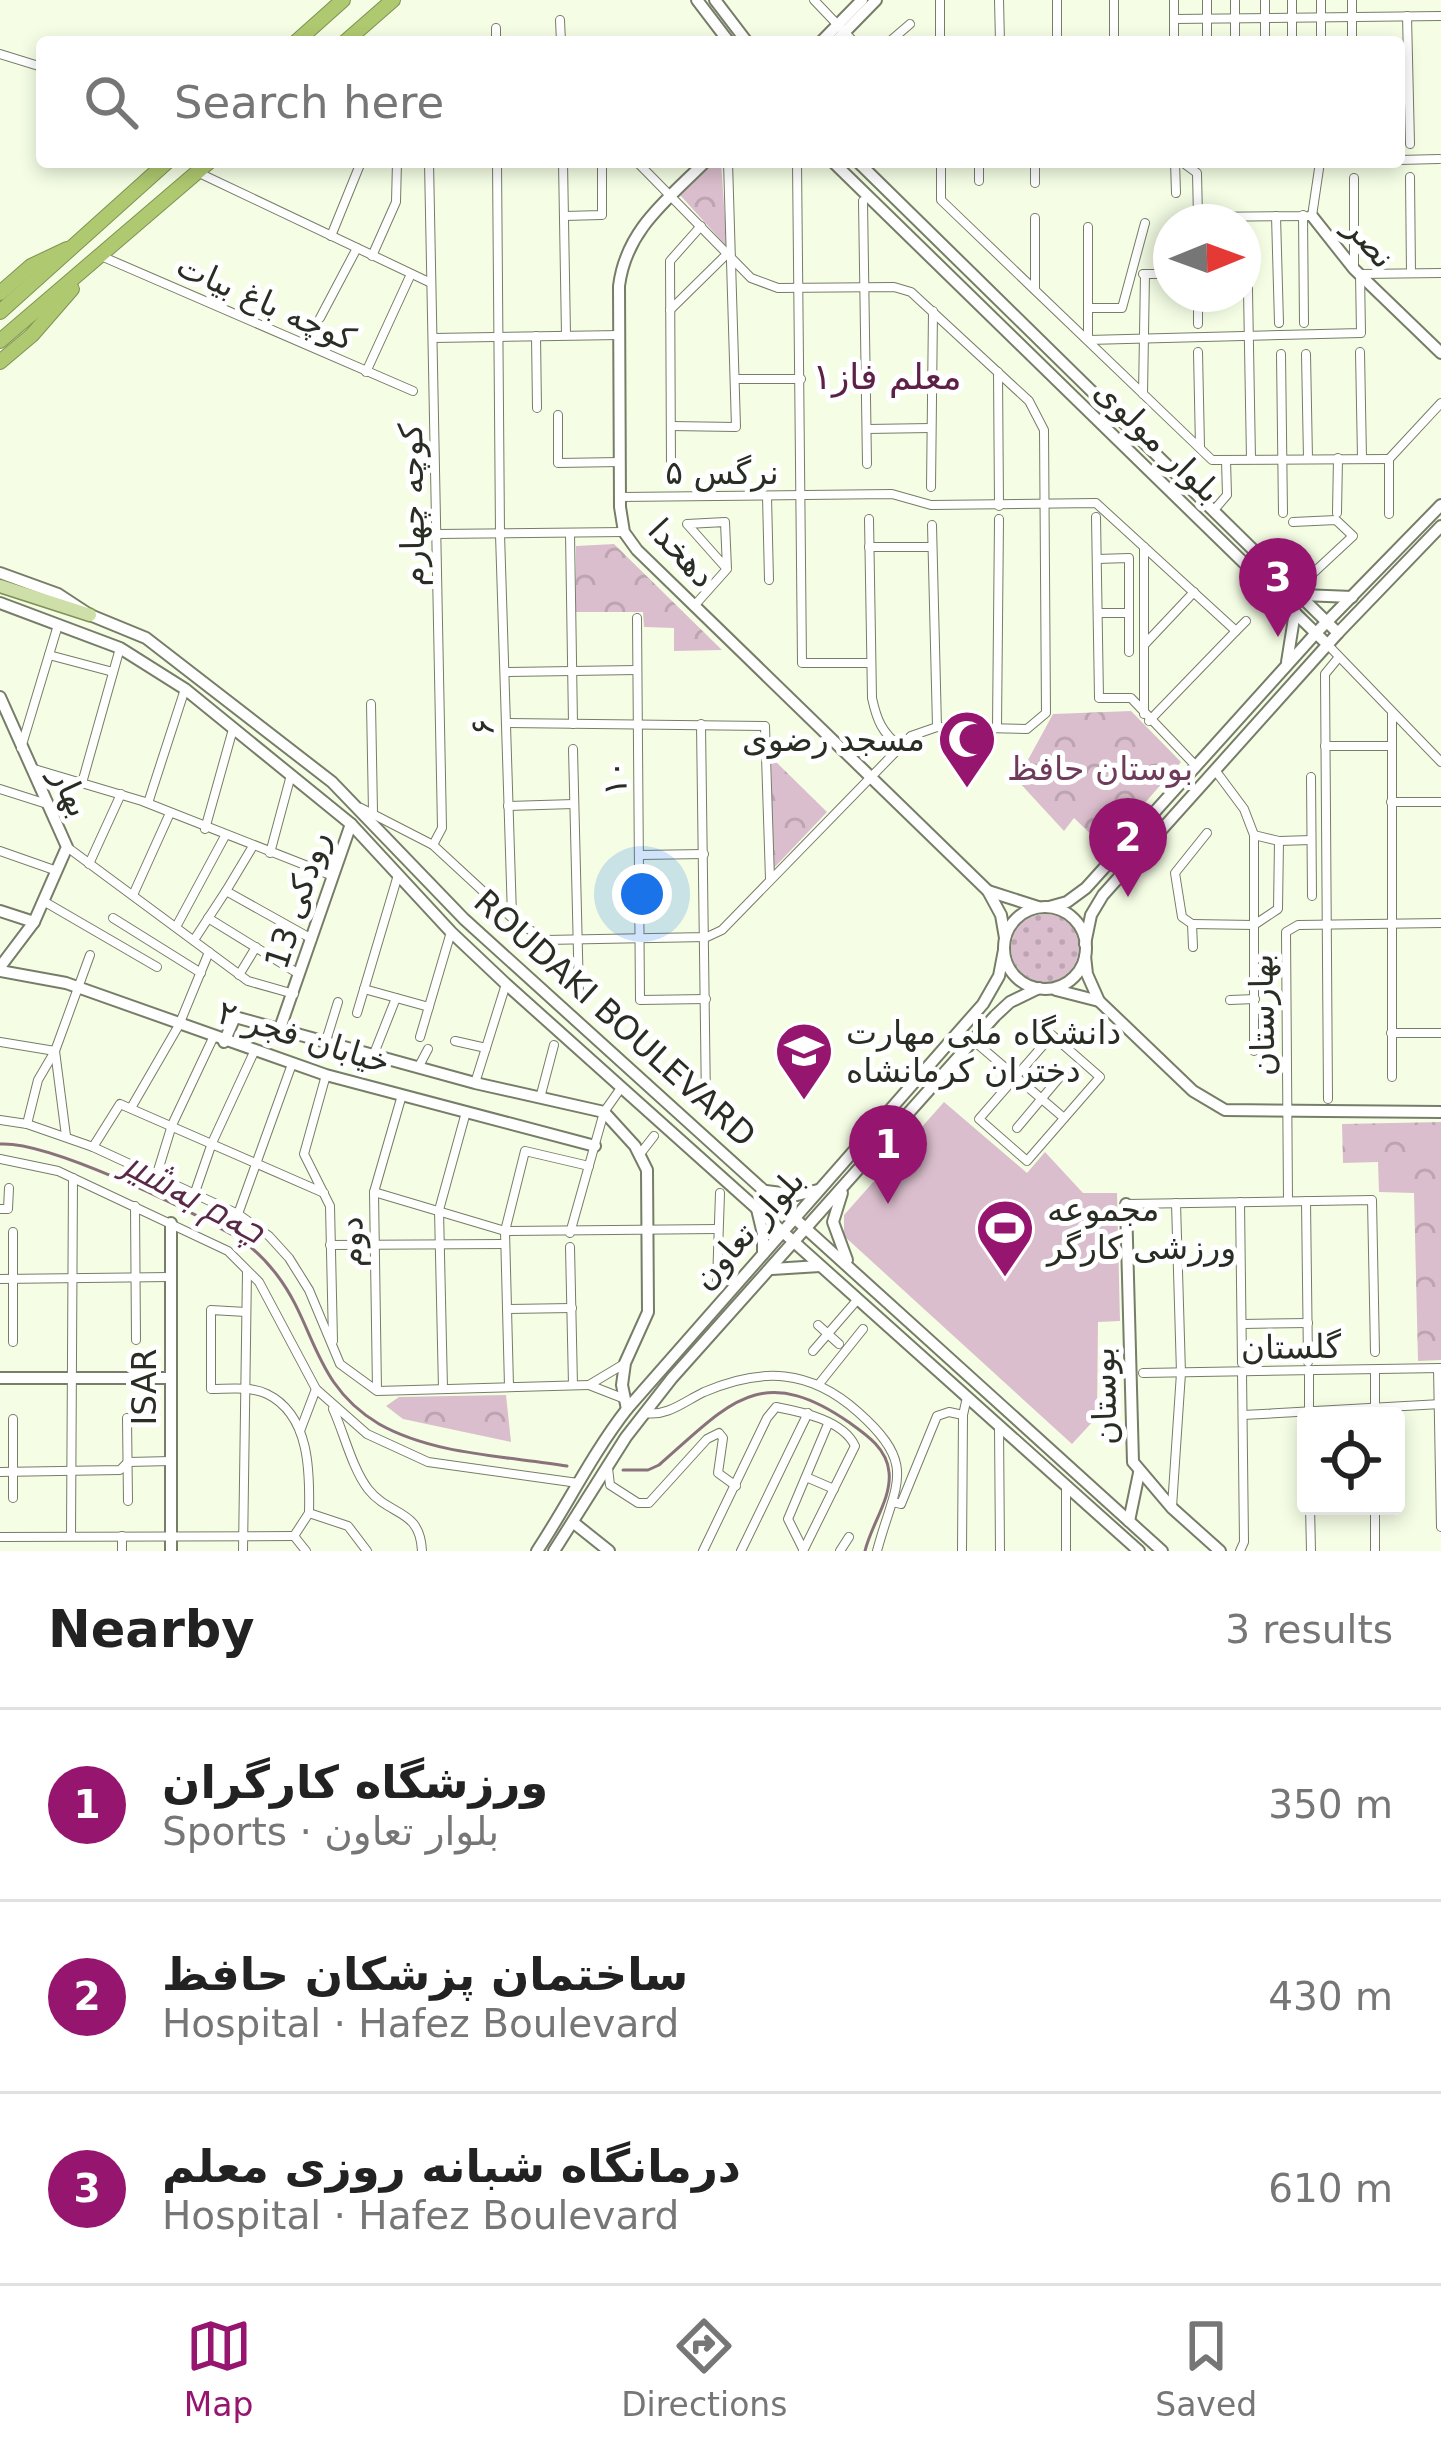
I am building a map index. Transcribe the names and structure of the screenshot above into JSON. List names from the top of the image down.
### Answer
{
  "streets": {
    "main road": [
      "نصر",
      "بلوار مولوی",
      "دهخدا",
      "بهار",
      "رودکی 13",
      "ROUDAKI BOULEVARD",
      "خیابان فجر ۲",
      "بلوار تعاون",
      "ISAR",
      "بوستان"
    ],
    "street": [
      "کوچه باغ بیات",
      "نرگس ۵",
      "کوچه چهارم",
      "۶",
      "۱۰",
      "بهارستان",
      "دوم",
      "گلستان"
    ]
  },
  "crossings": [
    ["نرگس ۵", "دهخدا"],
    ["بهار", "خیابان فجر ۲"],
    ["رودکی 13", "ROUDAKI BOULEVARD"],
    ["ROUDAKI BOULEVARD", "بلوار تعاون"],
    ["خیابان فجر ۲", "دوم"]
  ],
  "districts": ["معلم فاز۱"],
  "water": ["چەم بەشیر"],
  "parks": ["بوستان حافظ"],
  "places": {
    "mosque": ["مسجد رضوی"],
    "school or university": ["دانشگاه ملی مهارت دختران کرمانشاه"],
    "sports": ["مجموعه ورزشی کارگر"]
  },
  "north": "right",
  "page": {
    "search": "Search here",
    "pins": ["3", "2", "1"],
    "heading": ["Nearby", "3 results"],
    "list": [
      {
        "mark": "1",
        "name": "ورزشگاه کارگران",
        "note": "Sports · بلوار تعاون",
        "value": "350 m"
      },
      {
        "mark": "2",
        "name": "ساختمان پزشکان حافظ",
        "note": "Hospital · Hafez Boulevard",
        "value": "430 m"
      },
      {
        "mark": "3",
        "name": "درمانگاه شبانه روزی معلم",
        "note": "Hospital · Hafez Boulevard",
        "value": "610 m"
      }
    ],
    "nav": ["Map", "Directions", "Saved"]
  }
}
